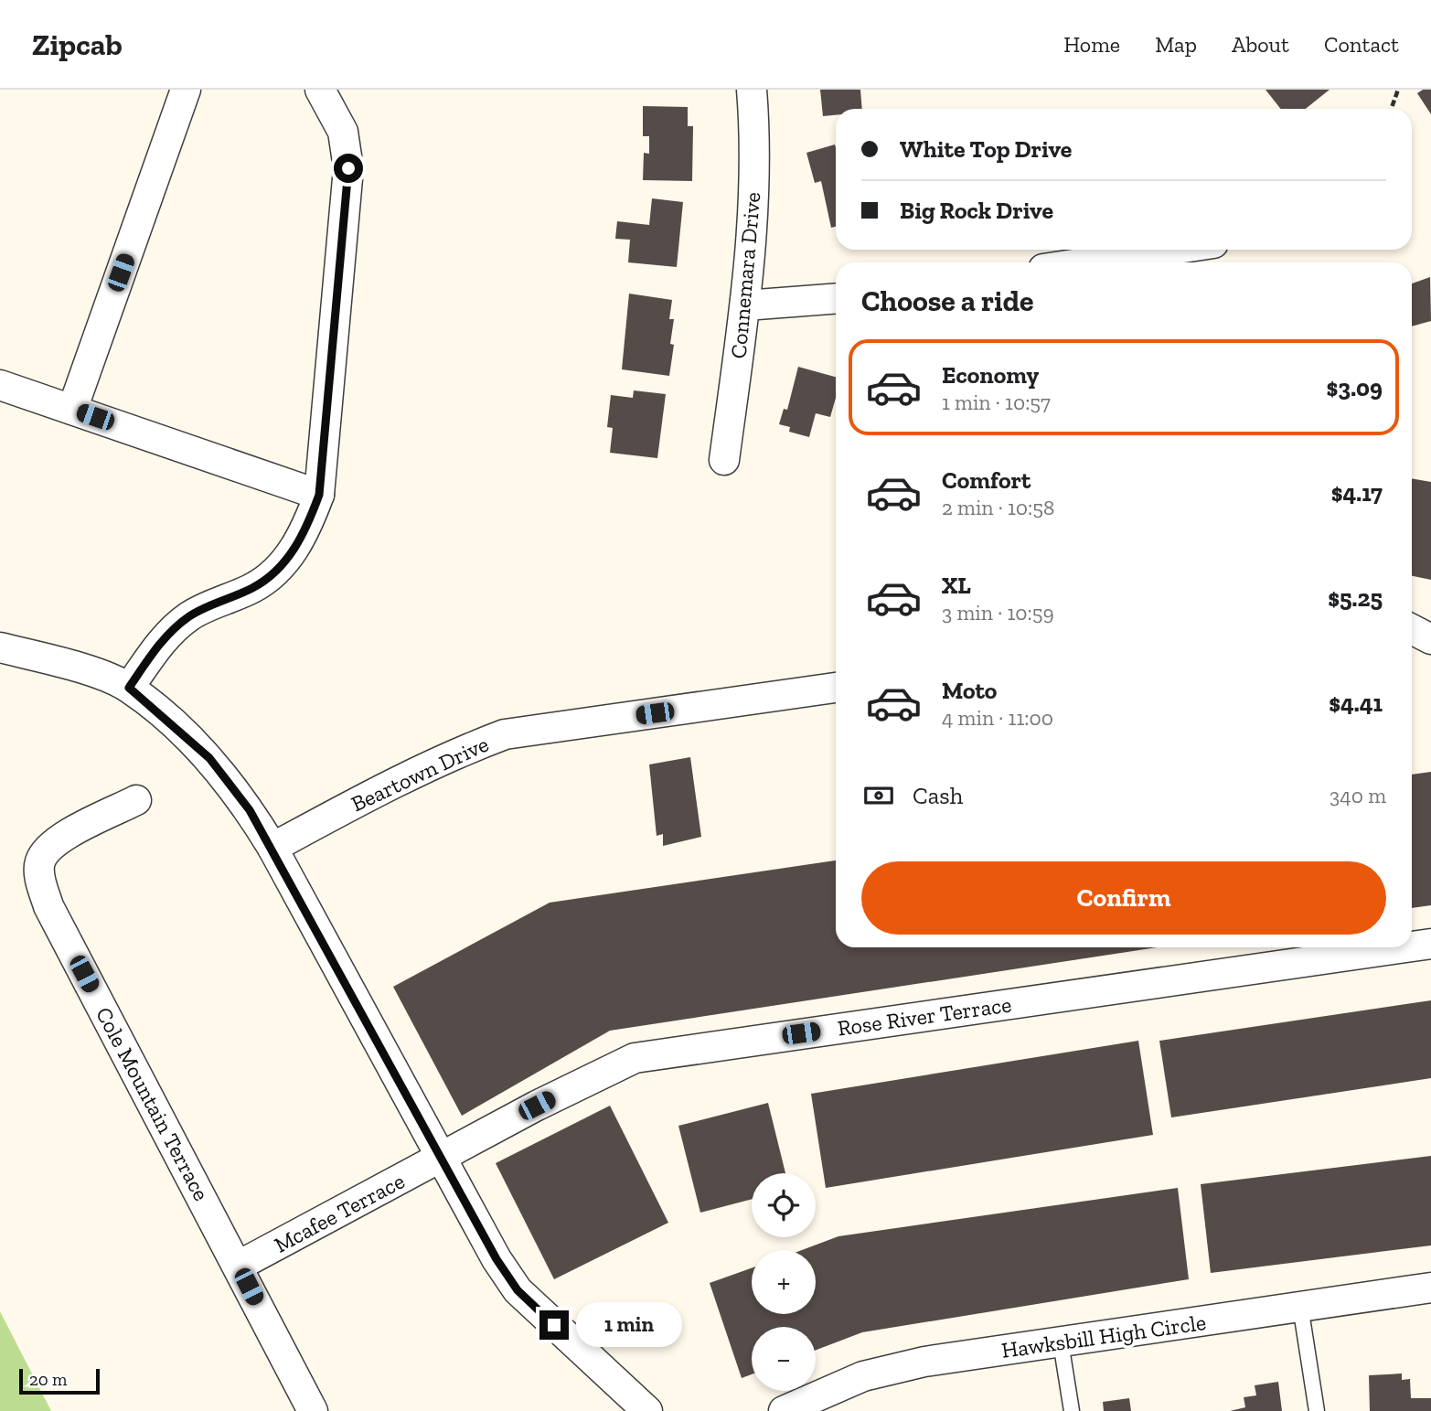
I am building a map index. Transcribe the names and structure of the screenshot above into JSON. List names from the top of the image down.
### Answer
{
  "streets": {
    "street": [
      "Connemara Drive",
      "Beartown Drive",
      "Rose River Terrace",
      "Cole Mountain Terrace",
      "Mcafee Terrace",
      "Hawksbill High Circle"
    ]
  },
  "crossings": [
    ["Rose River Terrace", "Mcafee Terrace"],
    ["Cole Mountain Terrace", "Mcafee Terrace"]
  ],
  "scale_bar": "20 m",
  "page": {
    "header": "Zipcab",
    "nav": [
      "Home",
      "Map",
      "About",
      "Contact"
    ],
    "banner": ["White Top Drive", "Big Rock Drive"],
    "heading": "Choose a ride",
    "list": [
      {
        "name": "Economy",
        "note": "1 min · 10:57",
        "value": "$3.09"
      },
      {
        "name": "Comfort",
        "note": "2 min · 10:58",
        "value": "$4.17"
      },
      {
        "name": "XL",
        "note": "3 min · 10:59",
        "value": "$5.25"
      },
      {
        "name": "Moto",
        "note": "4 min · 11:00",
        "value": "$4.41"
      }
    ],
    "pay": ["Cash", "340 m"],
    "buttons": "Confirm",
    "map_buttons": ["+", "−"],
    "bubble": "1 min",
    "scale": "20 m"
  }
}
